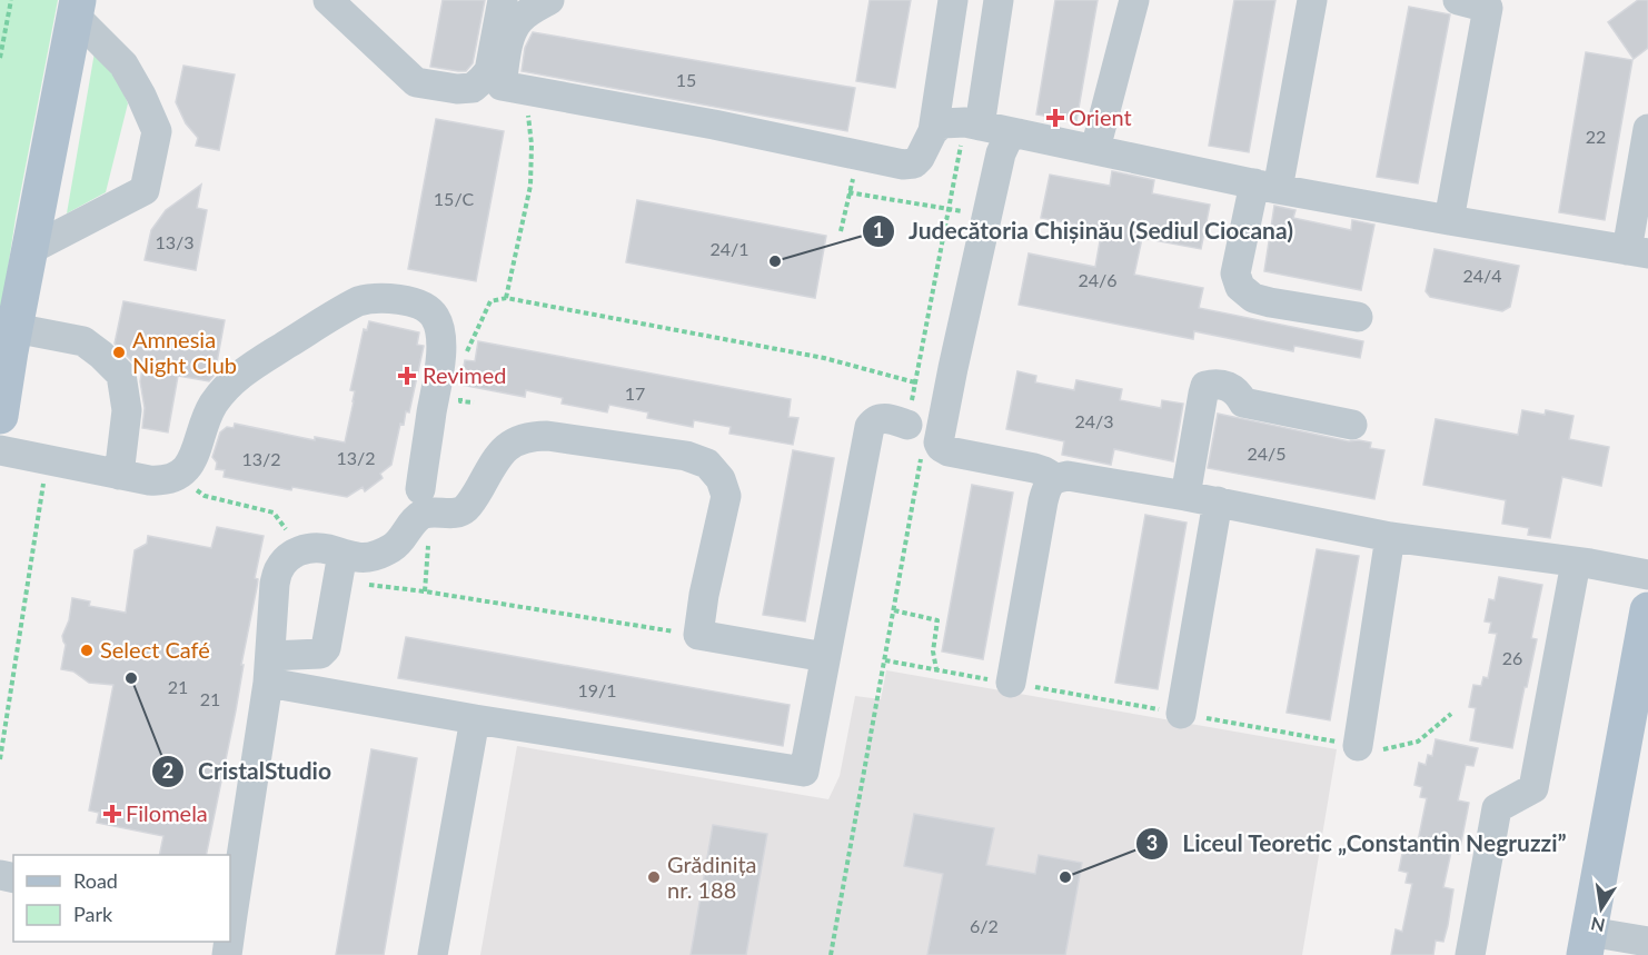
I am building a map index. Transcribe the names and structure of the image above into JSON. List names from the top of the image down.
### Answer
{
  "places": {
    "health": ["Orient", "Revimed", "Filomela"],
    "other": [
      "Judecătoria Chișinău (Sediul Ciocana)",
      "Amnesia Night Club",
      "Select Café",
      "CristalStudio",
      "Grădinița nr. 188",
      "Liceul Teoretic „Constantin Negruzzi”"
    ]
  },
  "house_numbers": [
    "15",
    "22",
    "15/C",
    "13/3",
    "24/1",
    "24/4",
    "24/6",
    "17",
    "24/3",
    "24/5",
    "13/2",
    "13/2",
    "26",
    "21",
    "19/1",
    "21",
    "6/2"
  ],
  "legend": ["Road", "Park"],
  "north": "bottom"
}
